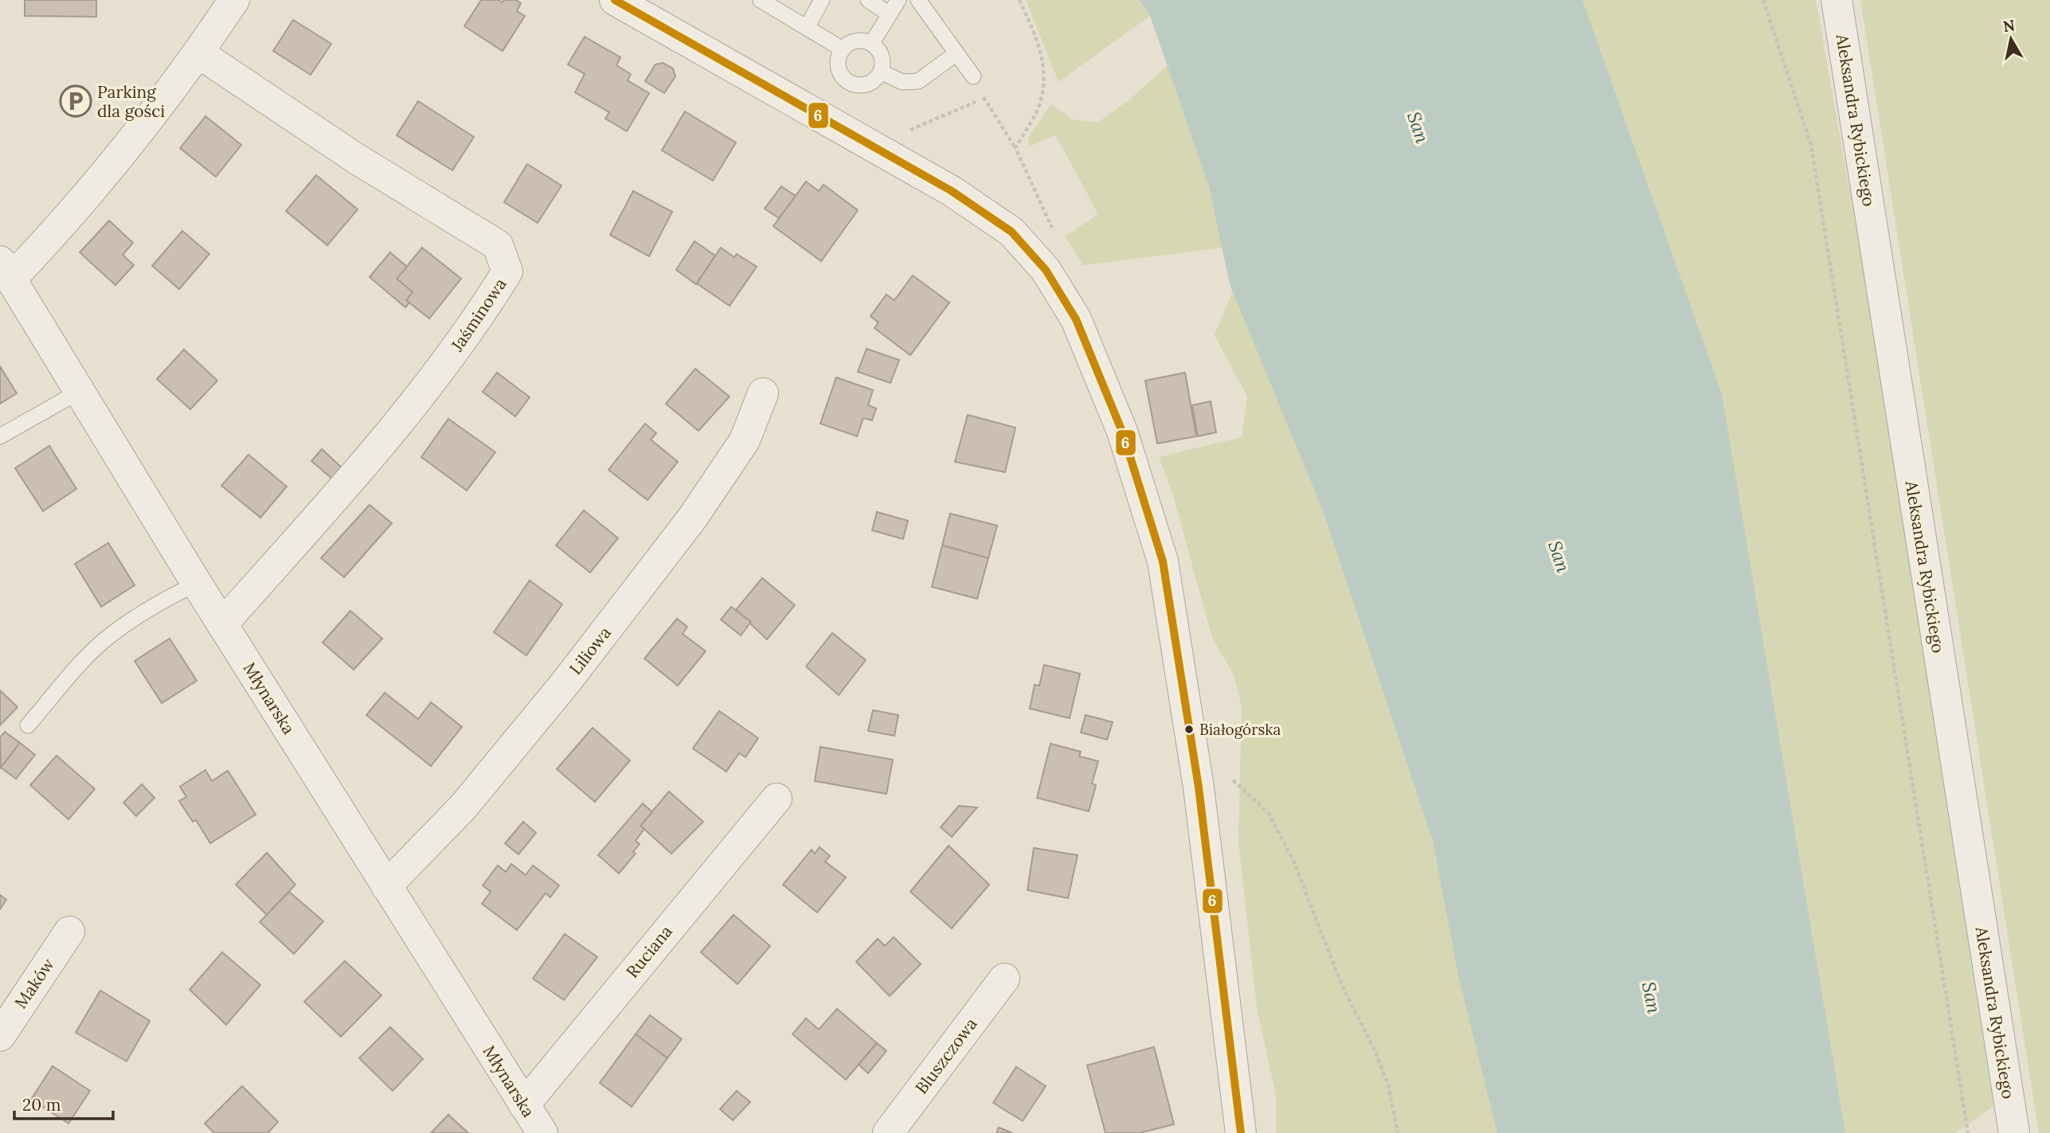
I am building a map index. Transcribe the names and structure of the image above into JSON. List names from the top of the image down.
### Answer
{
  "streets": {
    "street": [
      "Aleksandra Rybickiego",
      "Jaśminowa",
      "Liliowa",
      "Młynarska",
      "Ruciana",
      "Maków",
      "Bluszczowa"
    ]
  },
  "crossings": [
    ["Jaśminowa", "Młynarska"],
    ["Liliowa", "Młynarska"],
    ["Młynarska", "Ruciana"]
  ],
  "water": ["San"],
  "places": {
    "parking": ["Parking dla gości"],
    "other": ["Białogórska"]
  },
  "lines": ["transit line 6"],
  "scale_bar": "20 m",
  "north": "top"
}
